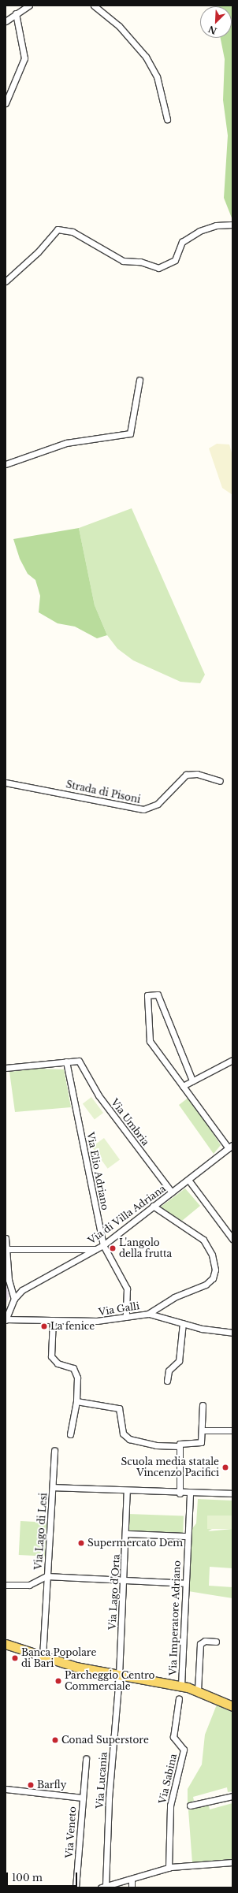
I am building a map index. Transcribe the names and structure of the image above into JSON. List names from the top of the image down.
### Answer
{
  "streets": {
    "street": [
      "Strada di Pisoni",
      "Via Umbria",
      "Via Elio Adriano",
      "Via di Villa Adriana",
      "Via Galli",
      "Via Lago di Lesi",
      "Via Lago d'Orta",
      "Via Imperatore Adriano",
      "Via Sabina",
      "Via Lucania",
      "Via Veneto"
    ]
  },
  "crossings": [
    ["Via Umbria", "Via Elio Adriano"],
    ["Via Umbria", "Via di Villa Adriana"],
    ["Via Elio Adriano", "Via di Villa Adriana"],
    ["Via Elio Adriano", "Via Galli"],
    ["Via di Villa Adriana", "Via Galli"],
    ["Via Lago di Lesi", "Via Lago d'Orta"],
    ["Via Lago di Lesi", "Via Imperatore Adriano"],
    ["Via Lago d'Orta", "Via Lucania"]
  ],
  "places": [
    "L'angolo della frutta",
    "La fenice",
    "Scuola media statale Vincenzo Pacifici",
    "Supermercato Dem",
    "Banca Popolare di Bari",
    "Parcheggio Centro Commerciale",
    "Conad Superstore",
    "Barfly"
  ],
  "scale_bar": "100 m",
  "north": "bottom left"
}
